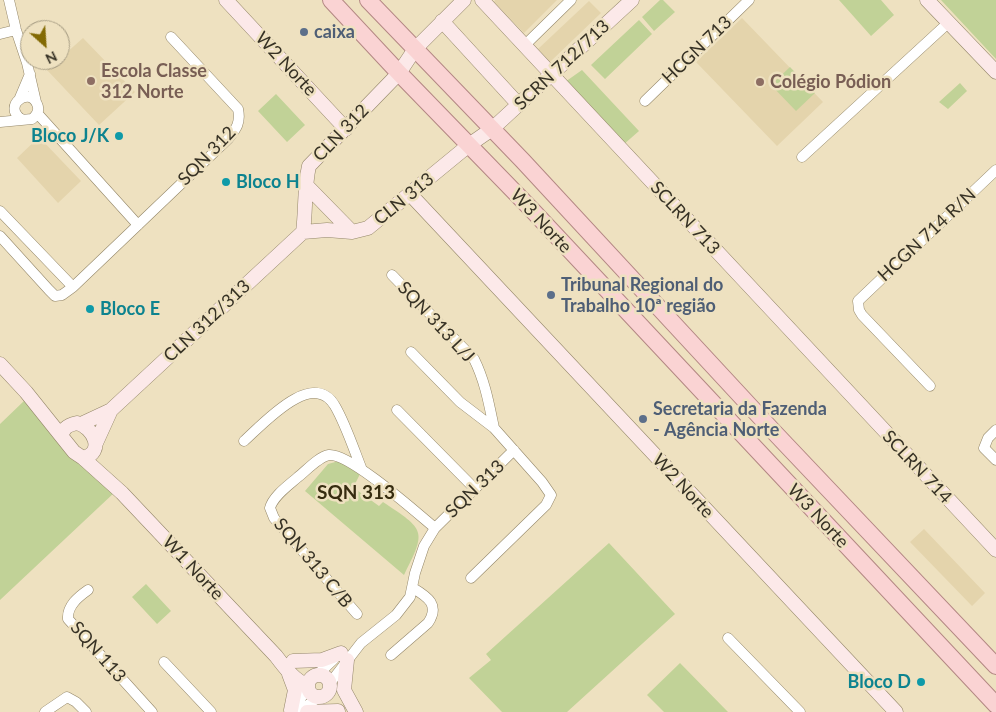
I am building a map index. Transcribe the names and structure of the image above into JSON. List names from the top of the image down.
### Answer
{
  "streets": {
    "main road": ["W3 Norte"],
    "street": [
      "HCGN 713",
      "W2 Norte",
      "SCRN 712/713",
      "CLN 312",
      "SQN 312",
      "CLN 313",
      "SCLRN 713",
      "HCGN 714 R/N",
      "CLN 312/313",
      "SQN 313 L/J",
      "SCLRN 714",
      "SQN 313",
      "SQN 313 C/B",
      "W1 Norte",
      "SQN 113"
    ]
  },
  "crossings": [
    ["W2 Norte", "CLN 312"],
    ["W2 Norte", "CLN 313"],
    ["SCRN 712/713", "CLN 313"],
    ["SCRN 712/713", "SCLRN 713"],
    ["SCRN 712/713", "W3 Norte"],
    ["CLN 312", "CLN 313"],
    ["CLN 312", "W3 Norte"],
    ["CLN 312", "CLN 312/313"],
    ["CLN 313", "W3 Norte"],
    ["CLN 313", "CLN 312/313"],
    ["SCLRN 713", "SCLRN 714"],
    ["CLN 312/313", "W1 Norte"],
    ["SQN 313 L/J", "SQN 313"],
    ["SQN 313", "SQN 313 C/B"],
    ["SQN 313", "W1 Norte"]
  ],
  "districts": ["SQN 313"],
  "places": [
    "caixa",
    "Escola Classe 312 Norte",
    "Colégio Pódion",
    "Bloco J/K",
    "Bloco H",
    "Tribunal Regional do Trabalho 10ª região",
    "Bloco E",
    "Secretaria da Fazenda - Agência Norte",
    "Bloco D"
  ],
  "north": "bottom right"
}
